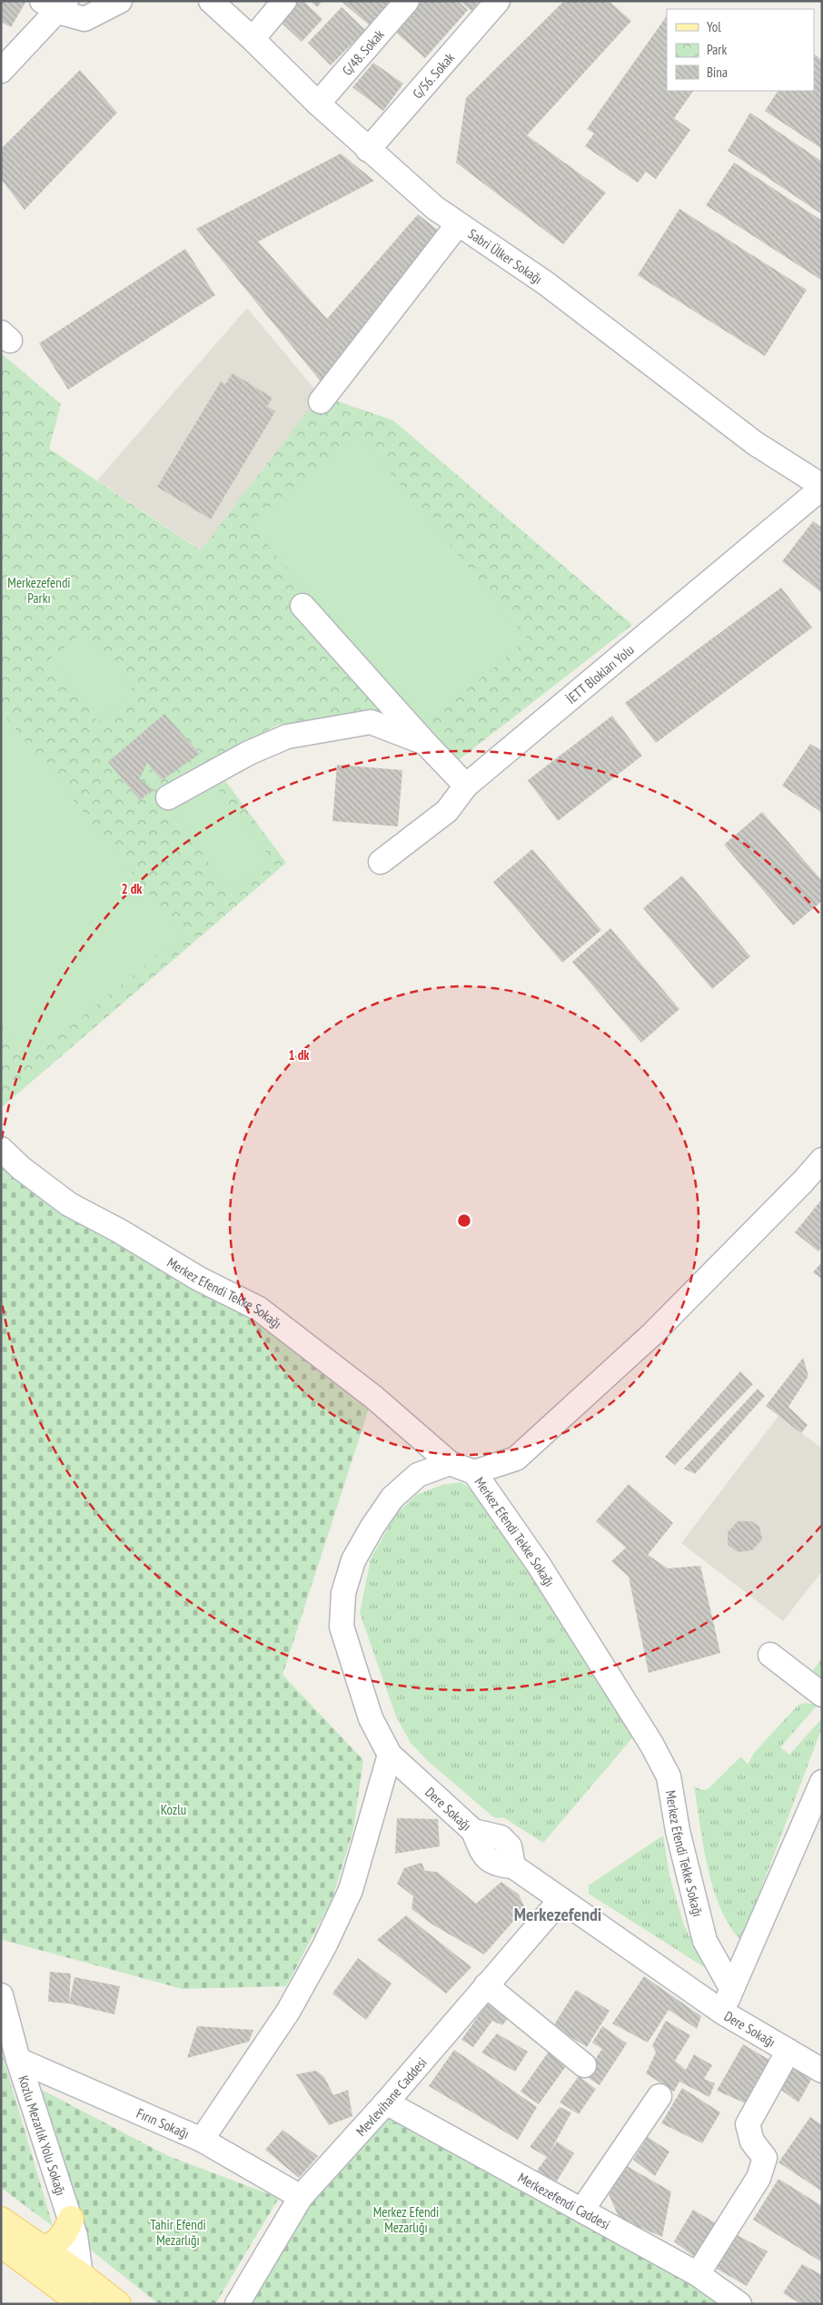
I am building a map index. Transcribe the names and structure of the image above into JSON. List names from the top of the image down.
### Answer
{
  "streets": {
    "street": [
      "G/48. Sokak",
      "G/56. Sokak",
      "Sabri Ülker Sokağı",
      "İETT Blokları Yolu",
      "Merkez Efendi Tekke Sokağı",
      "Dere Sokağı",
      "Mevlevihane Caddesi",
      "Fırın Sokağı",
      "Kozlu Mezarlık Yolu Sokağı",
      "Merkezefendi Caddesi"
    ]
  },
  "crossings": [
    ["G/48. Sokak", "Sabri Ülker Sokağı"],
    ["G/56. Sokak", "Sabri Ülker Sokağı"],
    ["Sabri Ülker Sokağı", "İETT Blokları Yolu"],
    ["Merkez Efendi Tekke Sokağı", "Dere Sokağı"],
    ["Dere Sokağı", "Mevlevihane Caddesi"],
    ["Dere Sokağı", "Merkezefendi Caddesi"],
    ["Mevlevihane Caddesi", "Fırın Sokağı"],
    ["Mevlevihane Caddesi", "Merkezefendi Caddesi"],
    ["Fırın Sokağı", "Kozlu Mezarlık Yolu Sokağı"]
  ],
  "districts": ["Merkezefendi"],
  "parks": [
    "Merkezefendi Parkı",
    "Kozlu",
    "Merkez Efendi Mezarlığı",
    "Tahir Efendi Mezarlığı"
  ],
  "legend": ["Yol", "Park", "Bina"],
  "rings": ["2 dk", "1 dk"]
}
